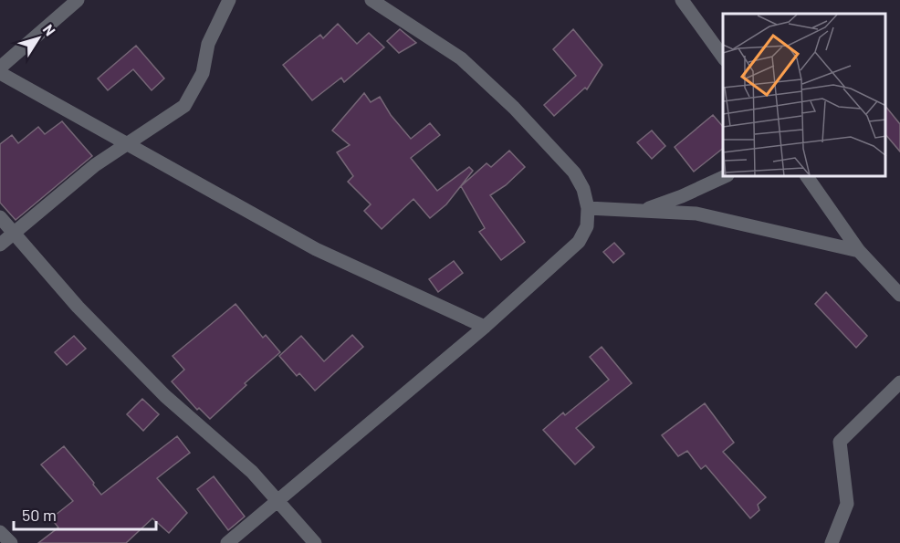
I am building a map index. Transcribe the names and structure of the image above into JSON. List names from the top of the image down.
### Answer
{
  "scale_bar": "50 m",
  "north": "top right"
}
